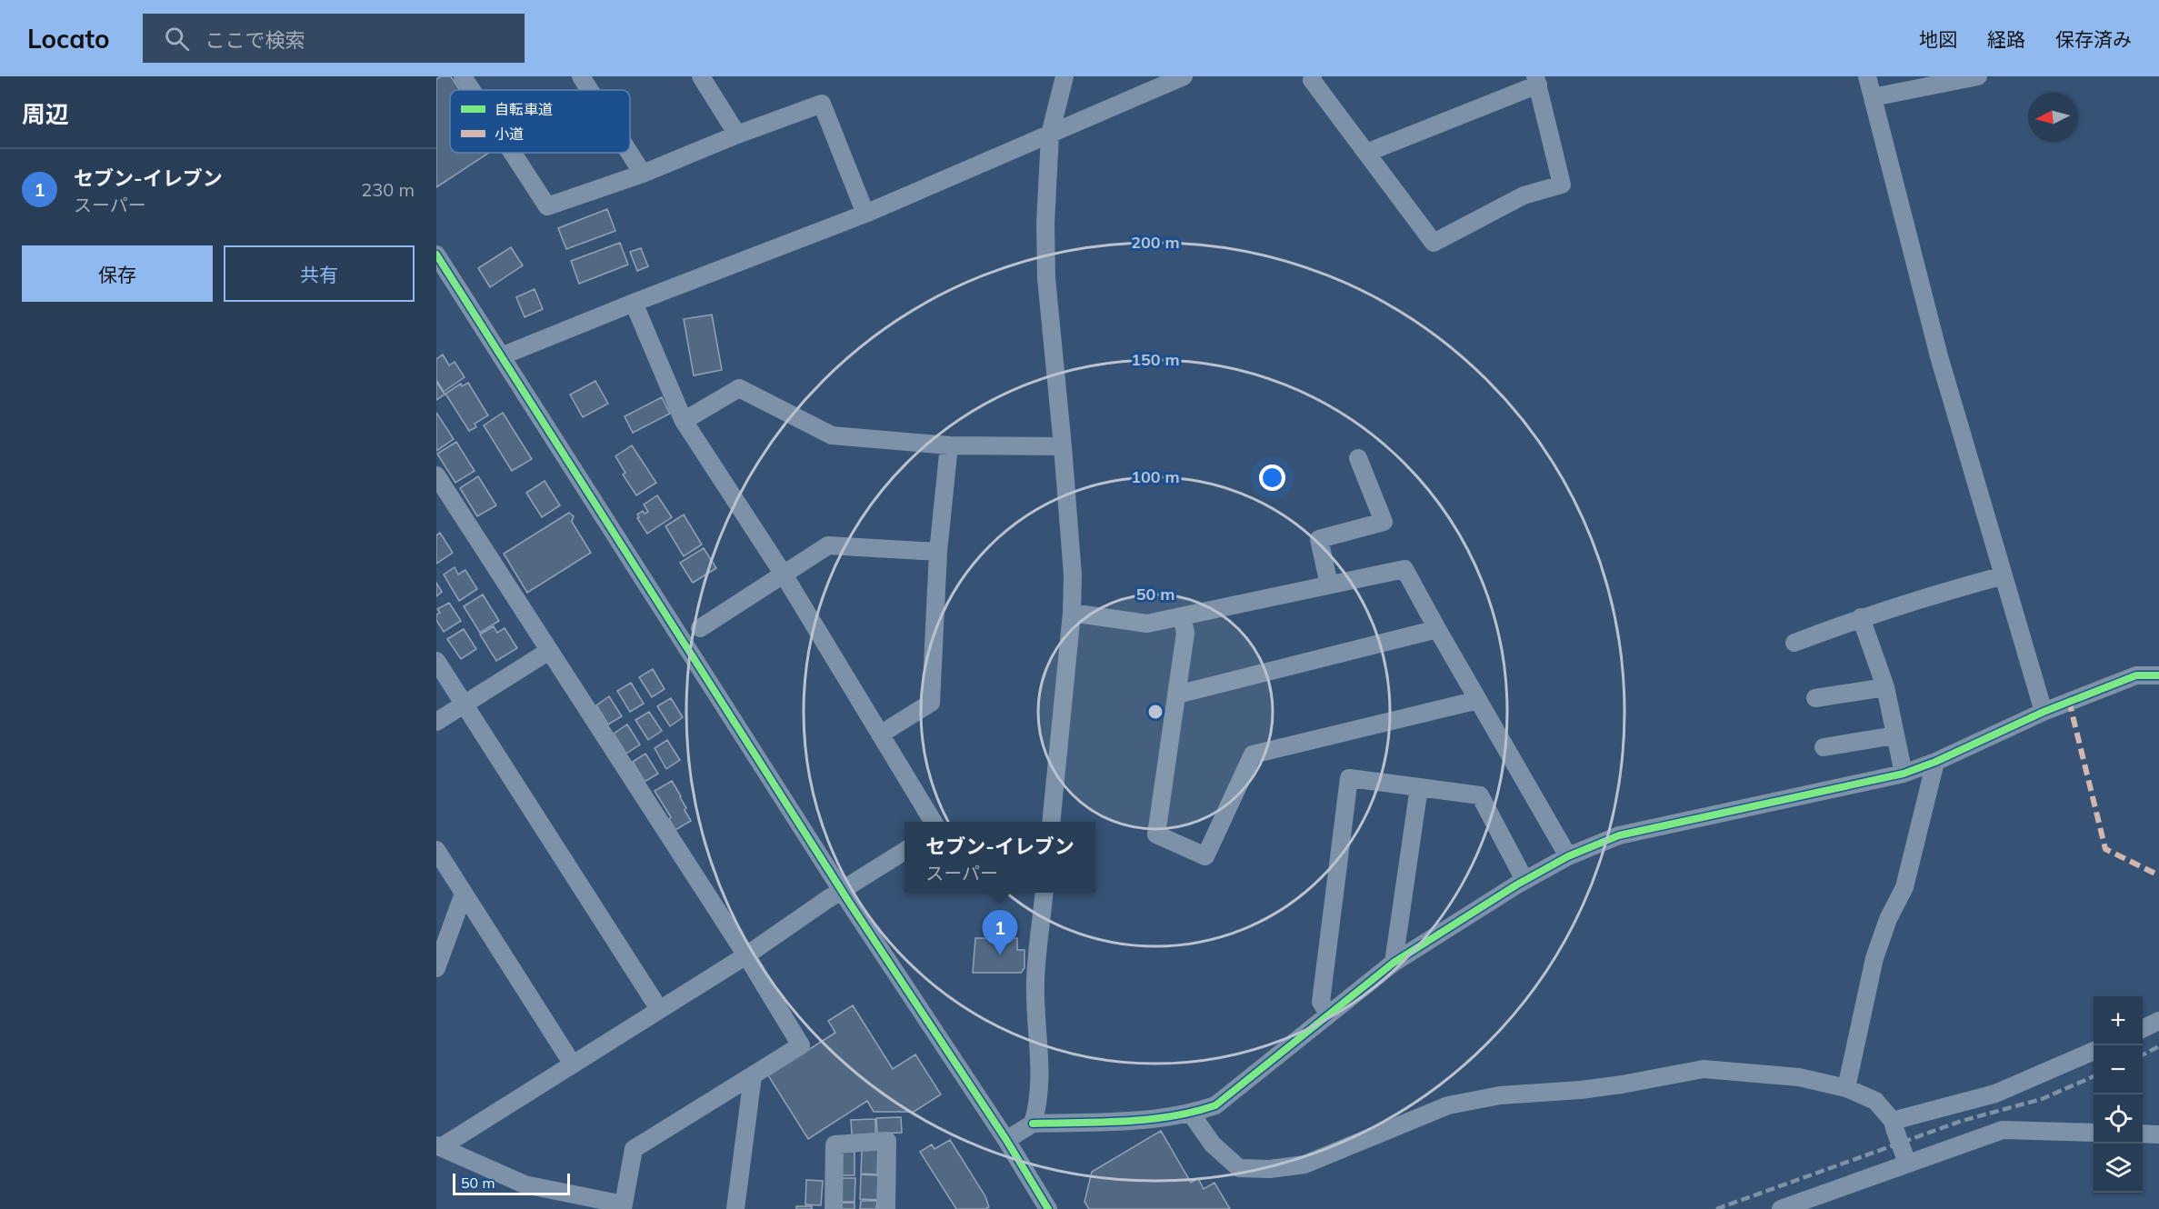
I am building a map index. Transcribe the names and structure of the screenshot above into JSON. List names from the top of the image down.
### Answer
{
  "legend": ["自転車道", "小道"],
  "scale_bar": "50 m",
  "north": "left",
  "page": {
    "header": "Locato",
    "search": "ここで検索",
    "nav": ["地図", "経路", "保存済み"],
    "heading": "周辺",
    "list": [
      {
        "mark": "1",
        "name": "セブン-イレブン",
        "note": "スーパー",
        "value": "230 m"
      }
    ],
    "buttons": ["保存", "共有"],
    "popup": ["セブン-イレブン", "スーパー"],
    "pins": "1",
    "map_buttons": ["+", "−"],
    "scale": "50 m"
  },
  "rings": [
    "200 m",
    "150 m",
    "100 m",
    "50 m"
  ]
}
